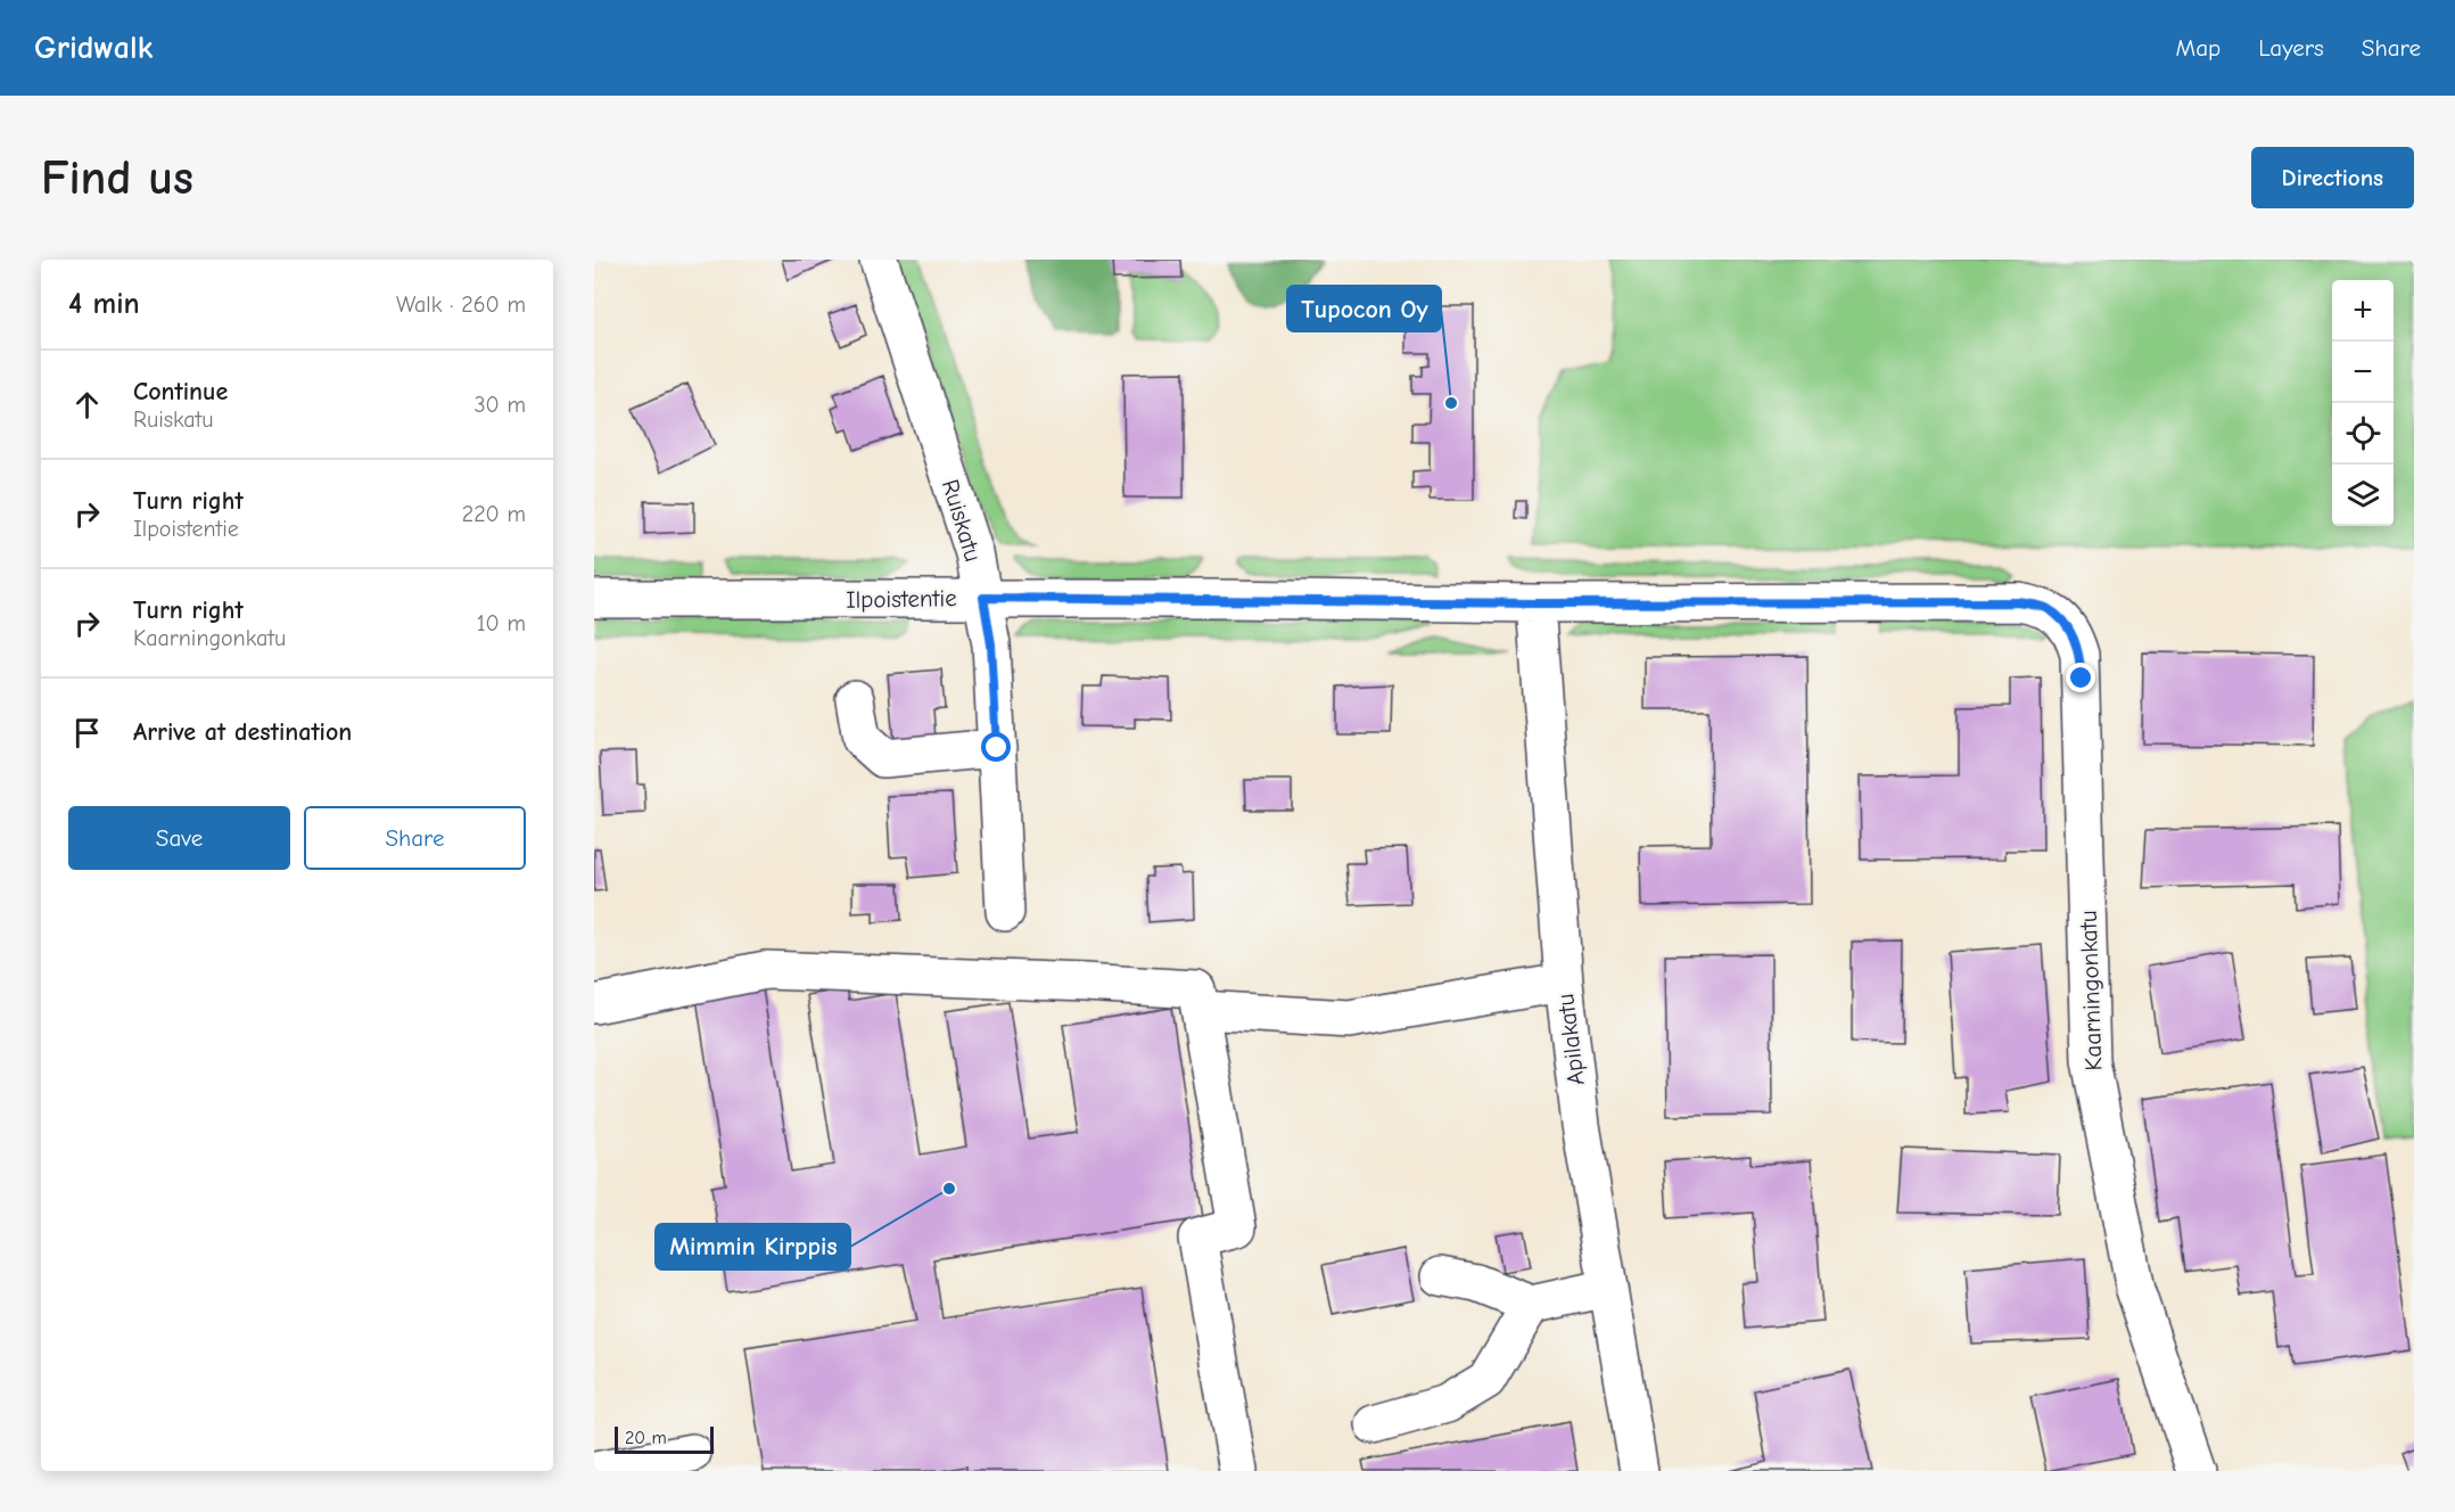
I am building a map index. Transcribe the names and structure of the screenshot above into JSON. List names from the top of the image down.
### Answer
{
  "streets": {
    "street": [
      "Ruiskatu",
      "Ilpoistentie",
      "Kaarningonkatu",
      "Apilakatu"
    ]
  },
  "crossings": [
    ["Ruiskatu", "Ilpoistentie"],
    ["Ilpoistentie", "Kaarningonkatu"],
    ["Ilpoistentie", "Apilakatu"]
  ],
  "places": ["Tupocon Oy", "Mimmin Kirppis"],
  "scale_bar": "20 m",
  "page": {
    "header": "Gridwalk",
    "nav": ["Map", "Layers", "Share"],
    "buttons": [
      "Directions",
      ["Save", "Share"]
    ],
    "title": "Find us",
    "heading": ["4 min", "Walk · 260 m"],
    "map_buttons": ["+", "−"],
    "list": [
      ["Continue", "Ruiskatu", "30 m"],
      ["Turn right", "Ilpoistentie", "220 m"],
      ["Turn right", "Kaarningonkatu", "10 m"],
      "Arrive at destination"
    ],
    "scale": "20 m"
  }
}
